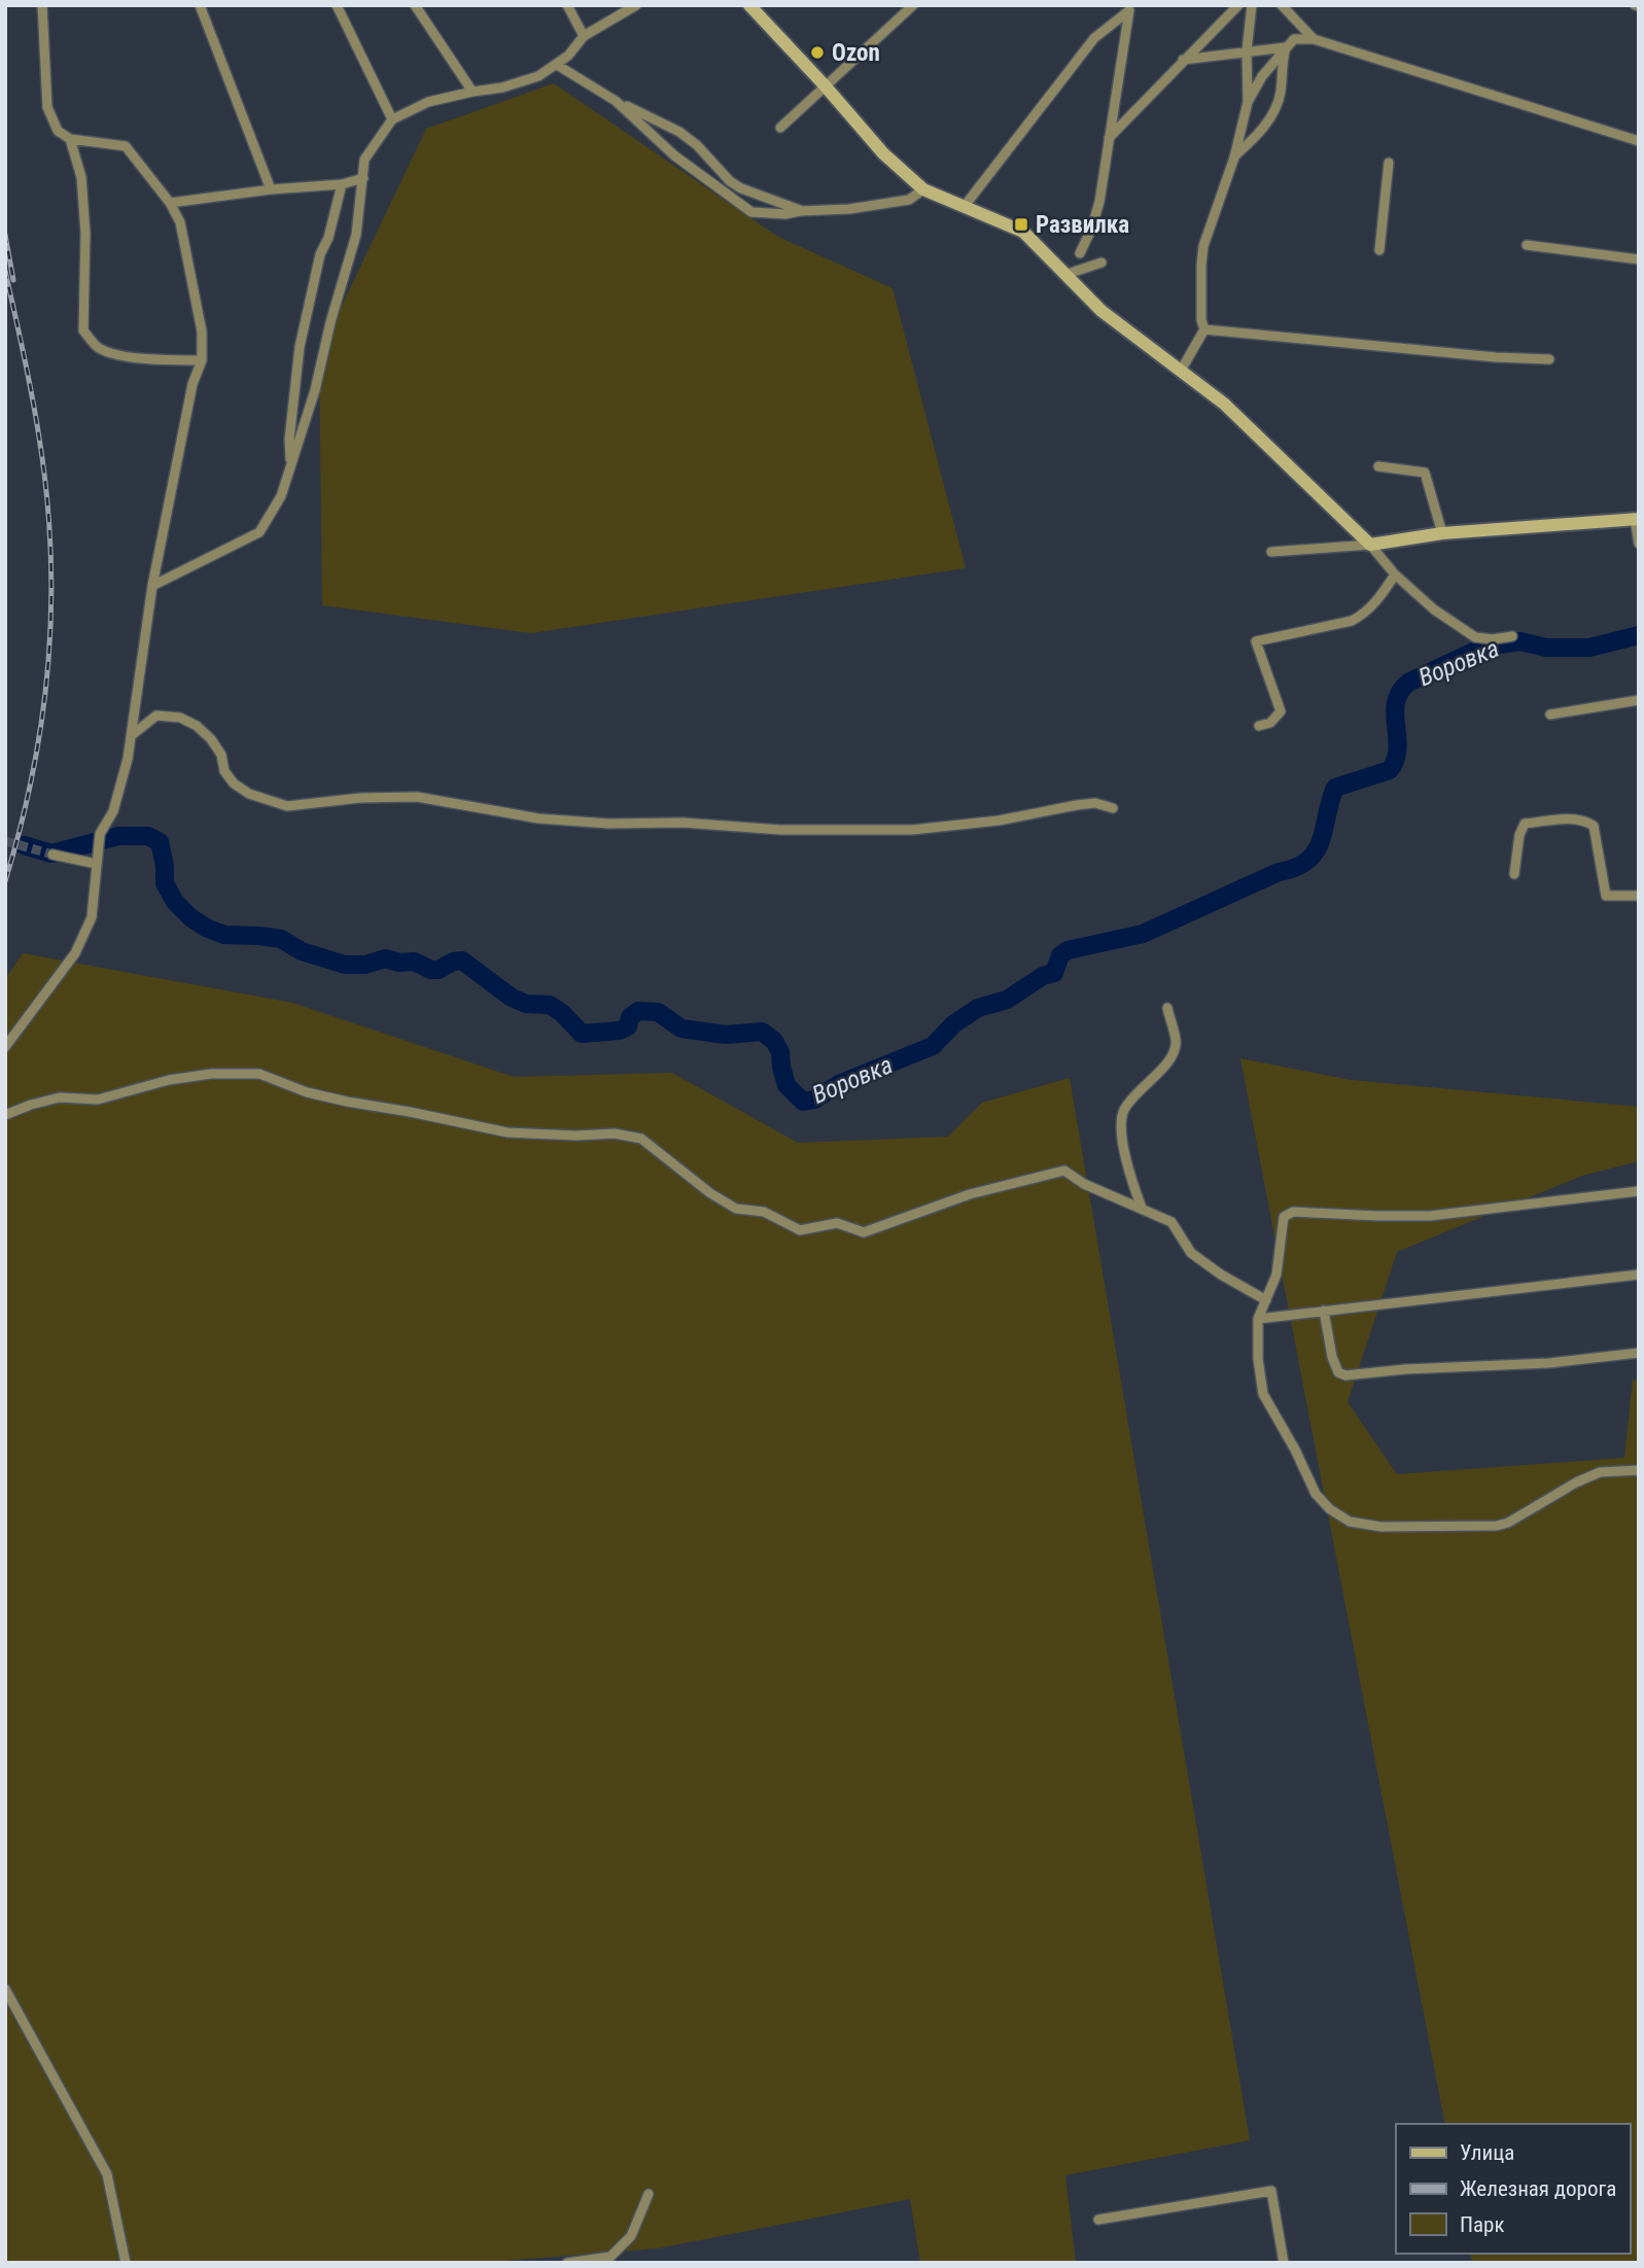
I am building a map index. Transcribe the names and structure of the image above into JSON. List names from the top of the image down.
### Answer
{
  "water": ["Воровка"],
  "places": {
    "other": ["Ozon"],
    "transit": ["Развилка"]
  },
  "legend": ["Улица", "Железная дорога", "Парк"]
}
